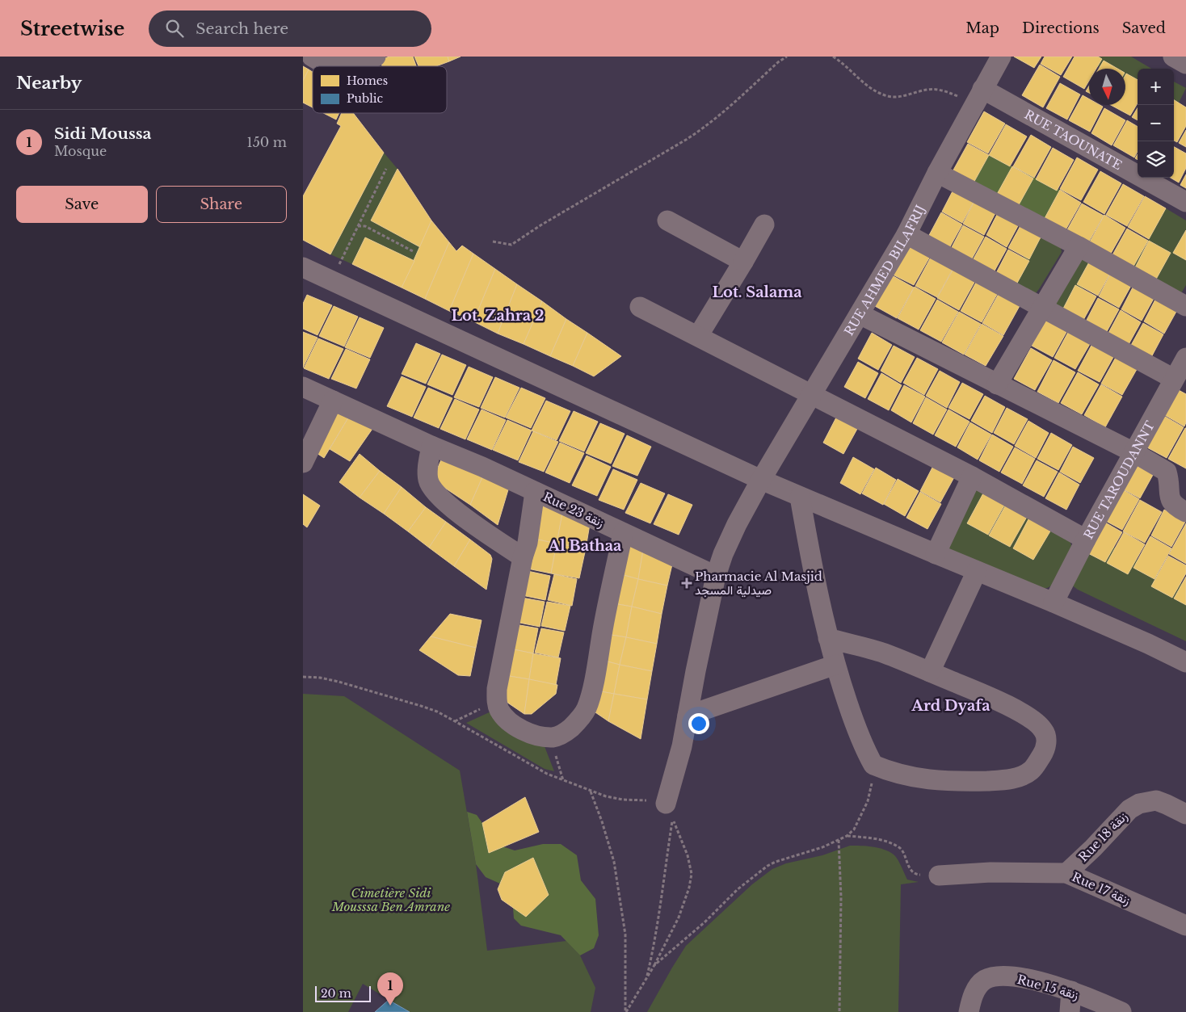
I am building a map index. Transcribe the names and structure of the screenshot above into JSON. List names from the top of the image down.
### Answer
{
  "streets": {
    "street": [
      "RUE TAOUNATE",
      "RUE AHMED BILAFRIJ",
      "RUE TAROUDANNT",
      "Rue 23 زنقة",
      "Rue 18 زنقة",
      "Rue 17 زنقة",
      "Rue 15 زنقة"
    ]
  },
  "crossings": [
    ["RUE TAOUNATE", "RUE AHMED BILAFRIJ"],
    ["RUE AHMED BILAFRIJ", "Rue 23 زنقة"],
    ["Rue 18 زنقة", "Rue 17 زنقة"]
  ],
  "districts": [
    "Lot. Salama",
    "Lot. Zahra 2",
    "Al Bathaa",
    "Ard Dyafa"
  ],
  "parks": ["Cimetière Sidi Mousssa Ben Amrane"],
  "places": {
    "health": ["Pharmacie Al Masjid صيدلية المسجد"]
  },
  "legend": ["Homes", "Public"],
  "scale_bar": "20 m",
  "north": "bottom",
  "page": {
    "header": "Streetwise",
    "search": "Search here",
    "nav": ["Map", "Directions", "Saved"],
    "heading": "Nearby",
    "map_buttons": ["+", "−"],
    "list": [
      {
        "mark": "1",
        "name": "Sidi Moussa",
        "note": "Mosque",
        "value": "150 m"
      }
    ],
    "buttons": ["Save", "Share"],
    "pins": "1",
    "scale": "20 m"
  }
}
